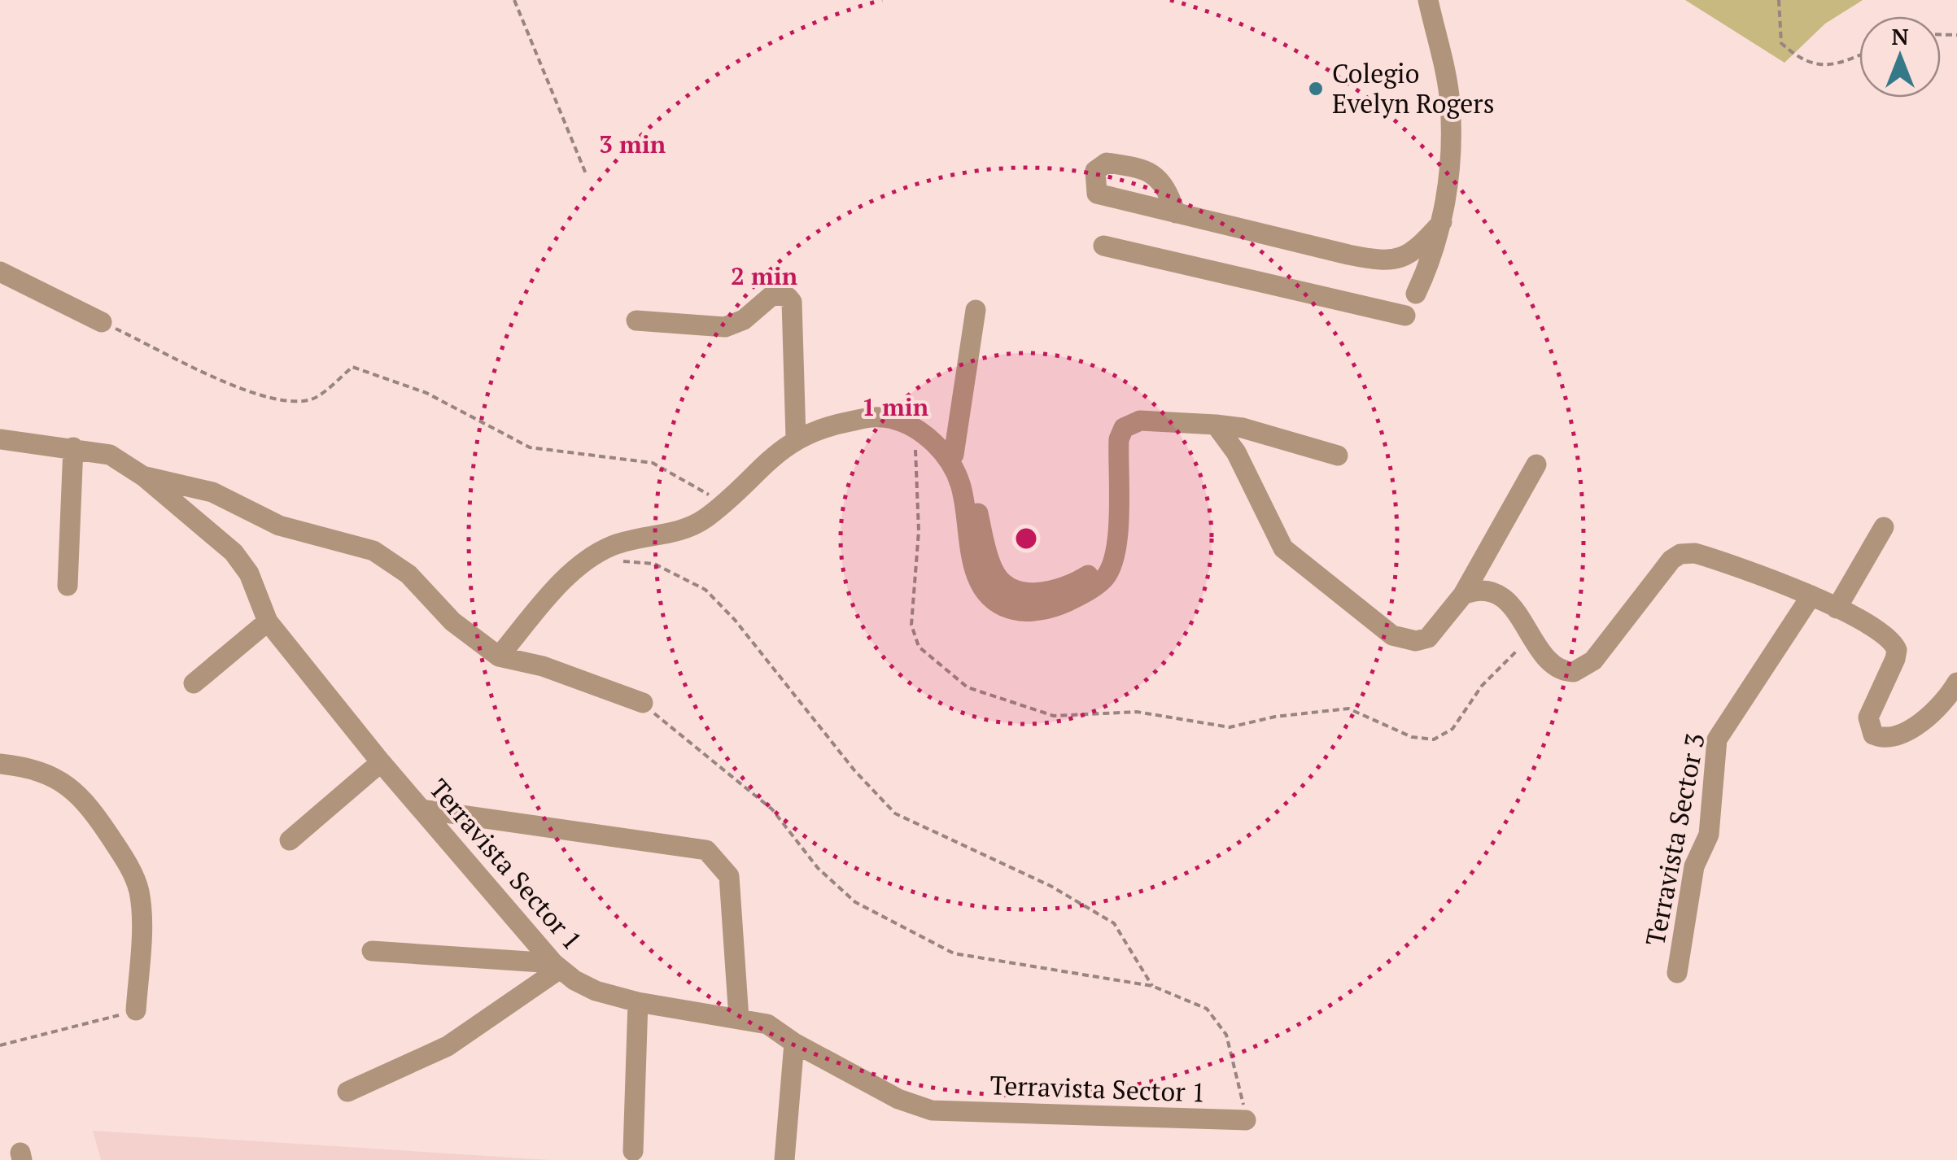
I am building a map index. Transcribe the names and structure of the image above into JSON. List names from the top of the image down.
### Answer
{
  "streets": {
    "street": ["Terravista Sector 3", "Terravista Sector 1"]
  },
  "places": ["Colegio Evelyn Rogers"],
  "north": "top",
  "rings": ["3 min", "2 min", "1 min"]
}
